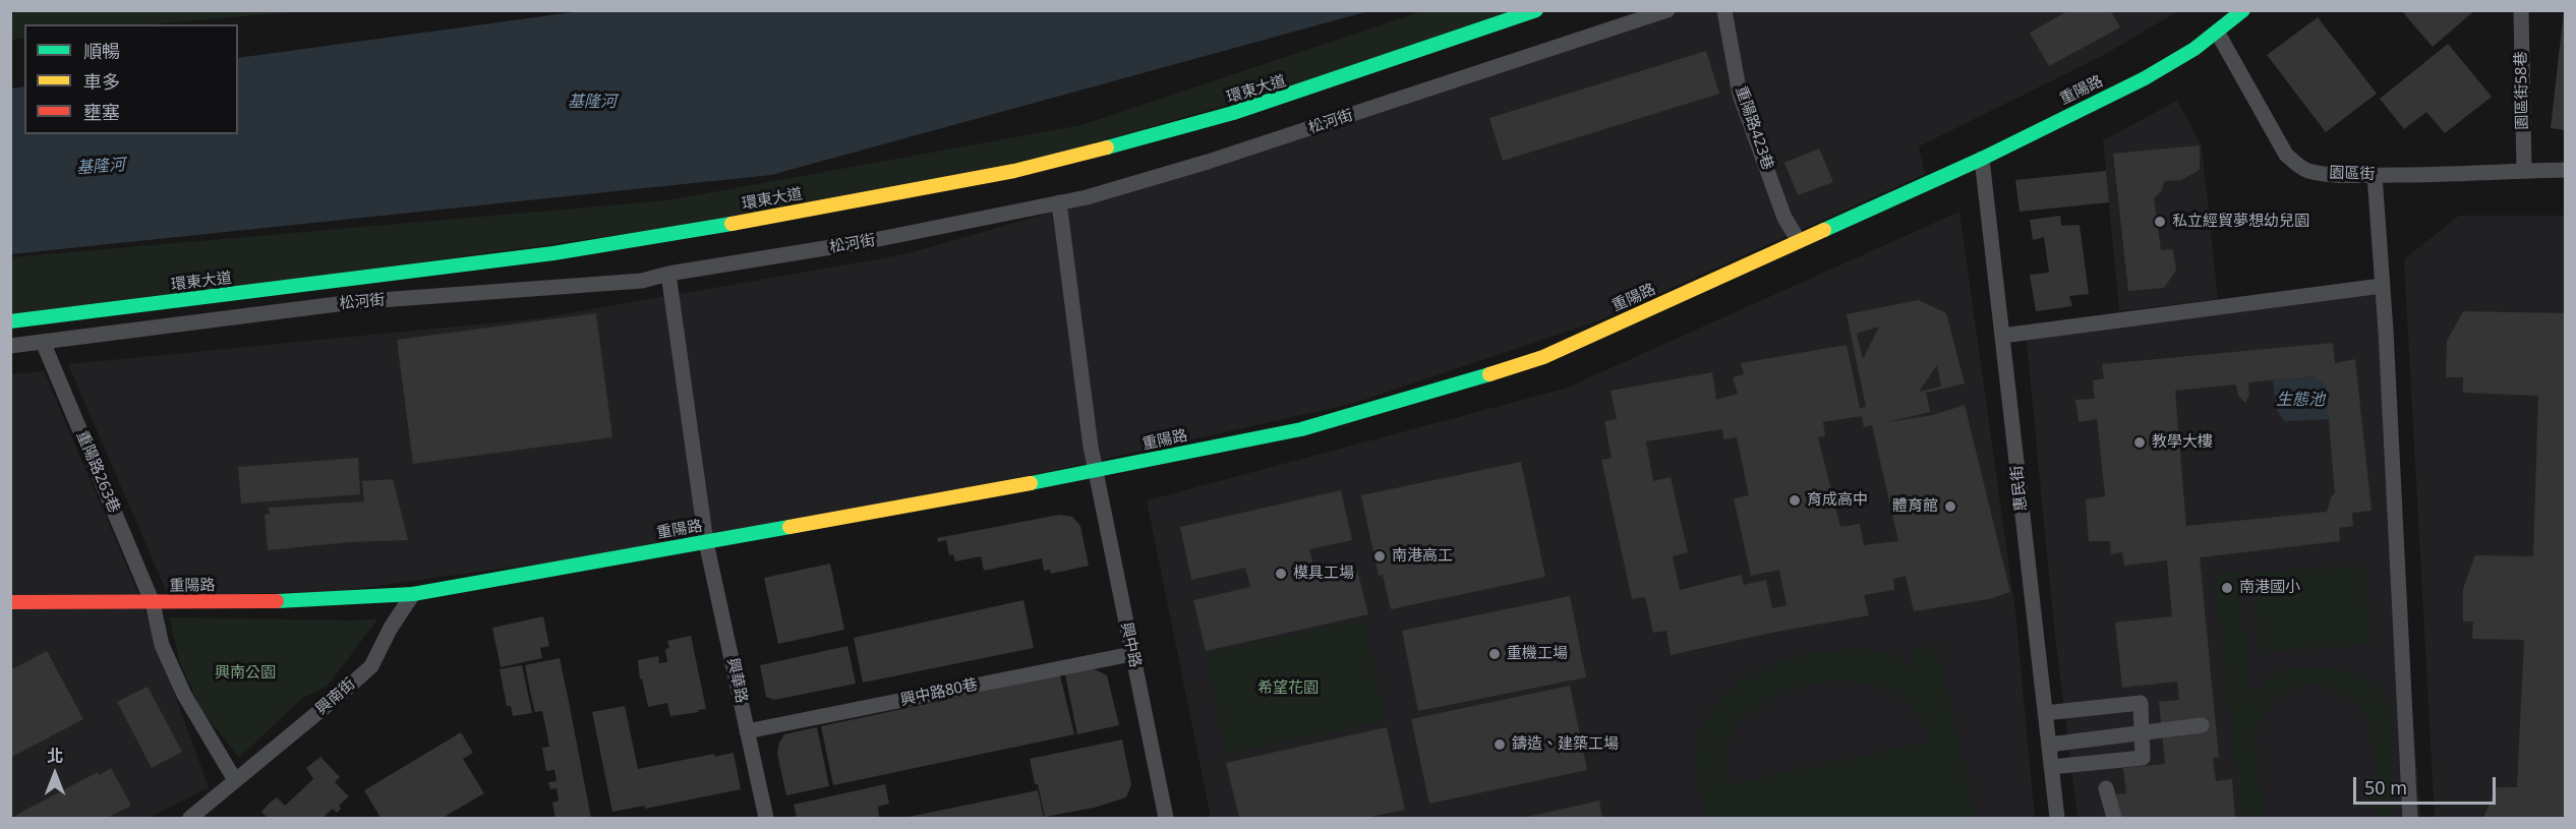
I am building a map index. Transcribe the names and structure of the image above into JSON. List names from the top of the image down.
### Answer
{
  "streets": {
    "main road": ["環東大道", "重陽路"],
    "street": [
      "園區街58巷",
      "松河街",
      "重陽路423巷",
      "園區街",
      "重陽路263巷",
      "惠民街",
      "興中路",
      "興華路",
      "興中路80巷",
      "興南街"
    ]
  },
  "crossings": [
    ["重陽路", "重陽路423巷"],
    ["重陽路", "園區街"],
    ["重陽路", "重陽路263巷"],
    ["重陽路", "惠民街"],
    ["重陽路", "興中路"],
    ["重陽路", "興華路"],
    ["重陽路", "興南街"],
    ["園區街58巷", "園區街"],
    ["松河街", "重陽路263巷"],
    ["松河街", "興中路"],
    ["松河街", "興華路"],
    ["興中路", "興中路80巷"],
    ["興華路", "興中路80巷"]
  ],
  "water": ["基隆河", "生態池"],
  "parks": ["興南公園", "希望花園"],
  "places": [
    "私立經貿夢想幼兒園",
    "教學大樓",
    "育成高中",
    "體育館",
    "南港高工",
    "模具工場",
    "南港國小",
    "重機工場",
    "鑄造、建築工場"
  ],
  "legend": ["順暢", "車多", "壅塞"],
  "scale_bar": "50 m",
  "north": "top"
}
